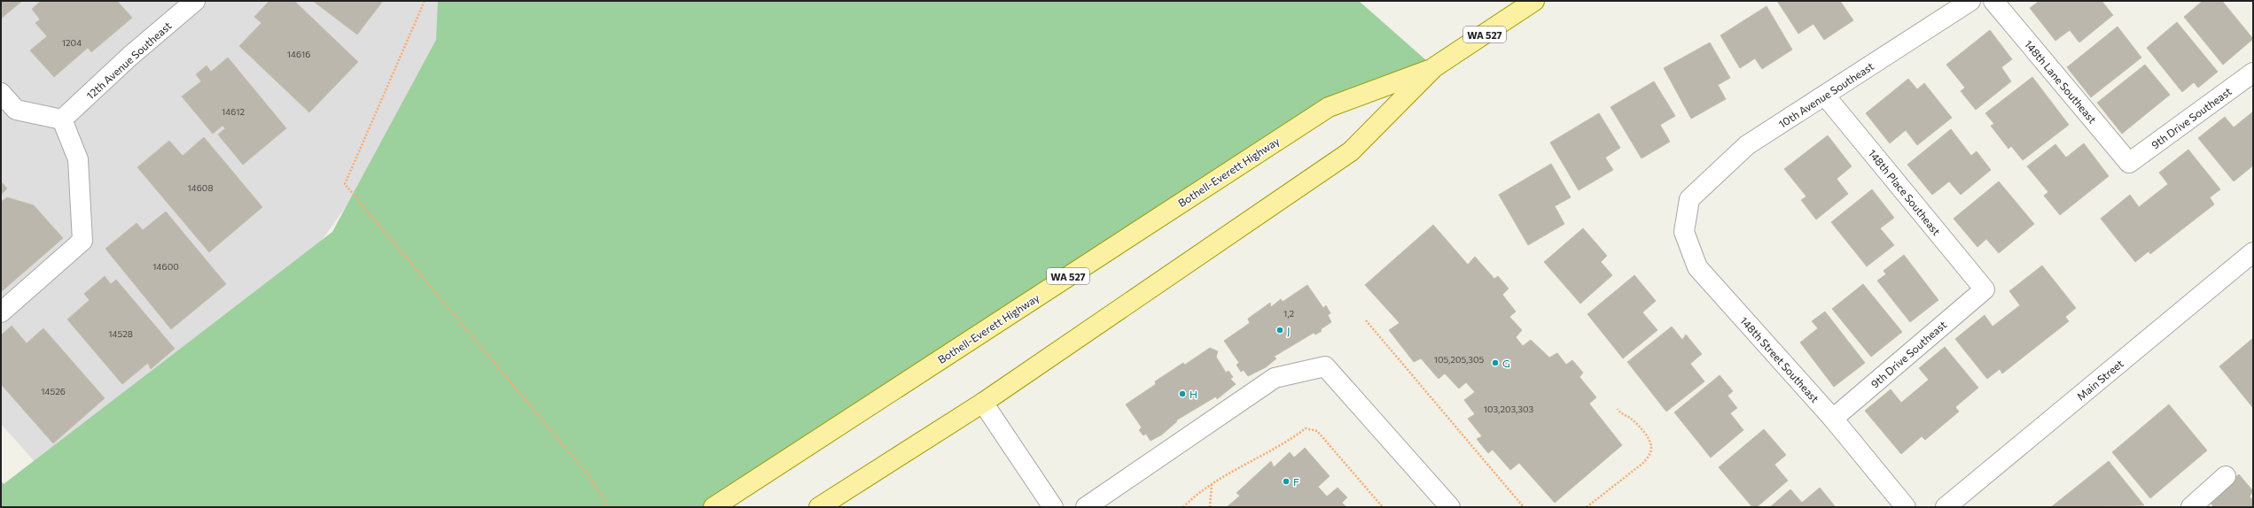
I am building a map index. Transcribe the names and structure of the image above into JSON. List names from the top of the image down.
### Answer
{
  "streets": {
    "main road": ["WA 527", "Bothell-Everett Highway"],
    "street": [
      "12th Avenue Southeast",
      "148th Lane Southeast",
      "10th Avenue Southeast",
      "9th Drive Southeast",
      "148th Place Southeast",
      "148th Street Southeast",
      "Main Street"
    ]
  },
  "crossings": [
    ["148th Lane Southeast", "9th Drive Southeast"],
    ["10th Avenue Southeast", "148th Place Southeast"],
    ["10th Avenue Southeast", "148th Street Southeast"],
    ["9th Drive Southeast", "148th Place Southeast"],
    ["9th Drive Southeast", "148th Street Southeast"]
  ],
  "places": [
    "J",
    "G",
    "H",
    "F"
  ],
  "house_numbers": [
    "1204",
    "14616",
    "14612",
    "14608",
    "14600",
    "1,2",
    "14528",
    "105,205,305",
    "14526",
    "103,203,303"
  ]
}
